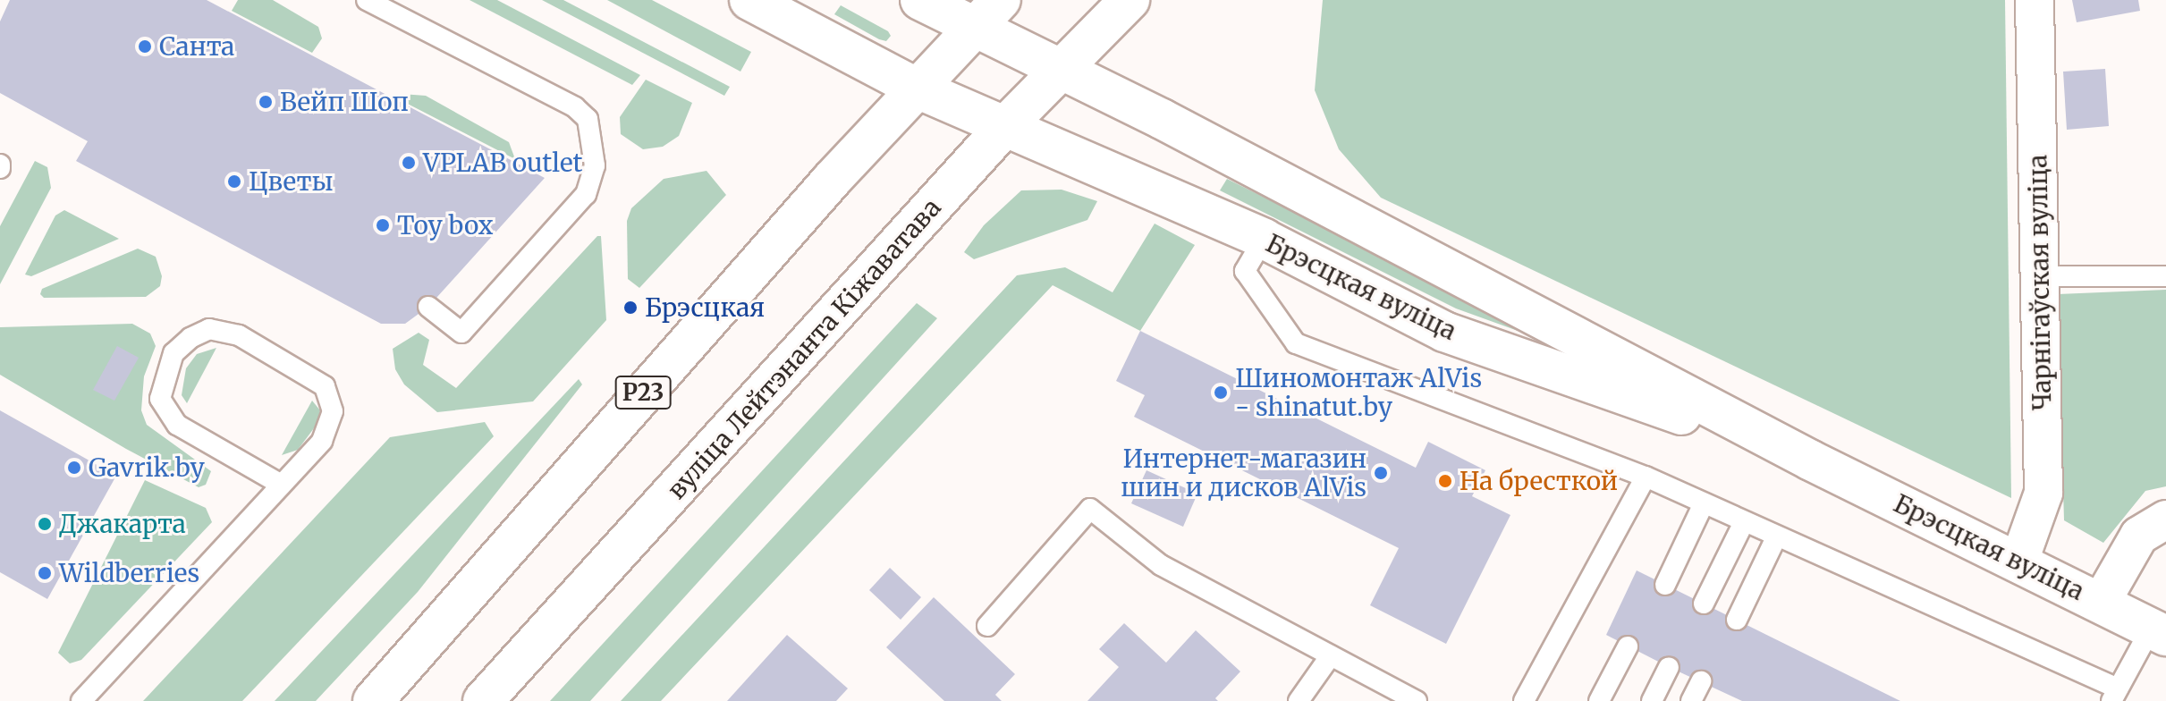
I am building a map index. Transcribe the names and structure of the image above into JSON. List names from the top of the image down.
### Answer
{
  "streets": {
    "main road": ["Брэсцкая вуліца", "вуліца Лейтэнанта Кіжаватава", "Р23"],
    "street": ["Чарнігаўская вуліца"]
  },
  "crossings": [
    ["Чарнігаўская вуліца", "Брэсцкая вуліца"],
    ["Брэсцкая вуліца", "вуліца Лейтэнанта Кіжаватава"],
    ["Брэсцкая вуліца", "Р23"]
  ],
  "places": [
    "Санта",
    "Вейп Шоп",
    "VPLAB outlet",
    "Цветы",
    "Toy box",
    "Брэсцкая",
    "Шиномонтаж AlVis - shinatut.by",
    "Gavrik.by",
    "Интернет-магазин шин и дисков AlVis",
    "На бресткой",
    "Джакарта",
    "Wildberries"
  ]
}
